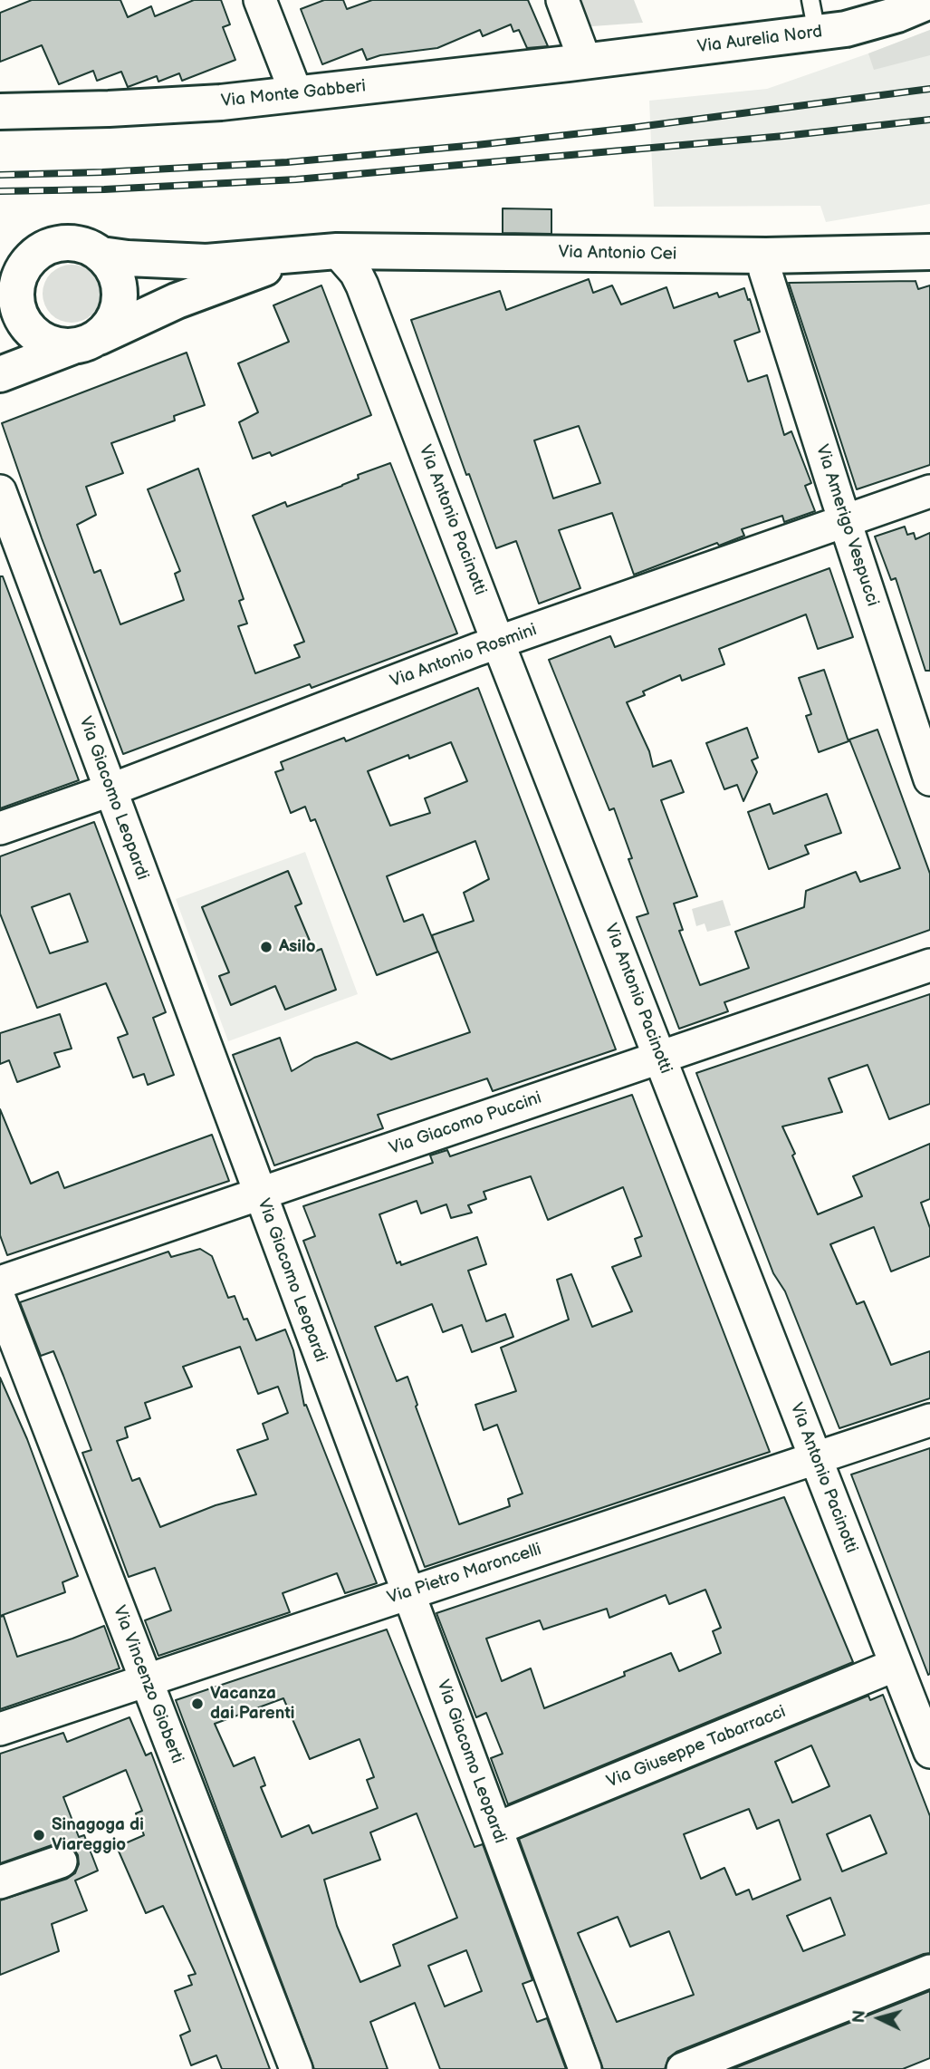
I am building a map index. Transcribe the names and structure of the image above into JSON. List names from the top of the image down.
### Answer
{
  "streets": {
    "street": [
      "Via Aurelia Nord",
      "Via Monte Gabberi",
      "Via Antonio Cei",
      "Via Antonio Pacinotti",
      "Via Amerigo Vespucci",
      "Via Antonio Rosmini",
      "Via Giacomo Leopardi",
      "Via Giacomo Puccini",
      "Via Pietro Maroncelli",
      "Via Vincenzo Gioberti",
      "Via Giuseppe Tabarracci"
    ]
  },
  "crossings": [
    ["Via Aurelia Nord", "Via Monte Gabberi"],
    ["Via Antonio Cei", "Via Antonio Pacinotti"],
    ["Via Antonio Pacinotti", "Via Antonio Rosmini"],
    ["Via Antonio Pacinotti", "Via Giacomo Puccini"],
    ["Via Antonio Pacinotti", "Via Pietro Maroncelli"],
    ["Via Antonio Pacinotti", "Via Giuseppe Tabarracci"],
    ["Via Amerigo Vespucci", "Via Antonio Rosmini"],
    ["Via Antonio Rosmini", "Via Giacomo Leopardi"],
    ["Via Giacomo Leopardi", "Via Giacomo Puccini"],
    ["Via Giacomo Leopardi", "Via Pietro Maroncelli"],
    ["Via Giacomo Leopardi", "Via Giuseppe Tabarracci"],
    ["Via Pietro Maroncelli", "Via Vincenzo Gioberti"]
  ],
  "places": ["Asilo", "Vacanza dai Parenti", "Sinagoga di Viareggio"],
  "north": "left"
}
